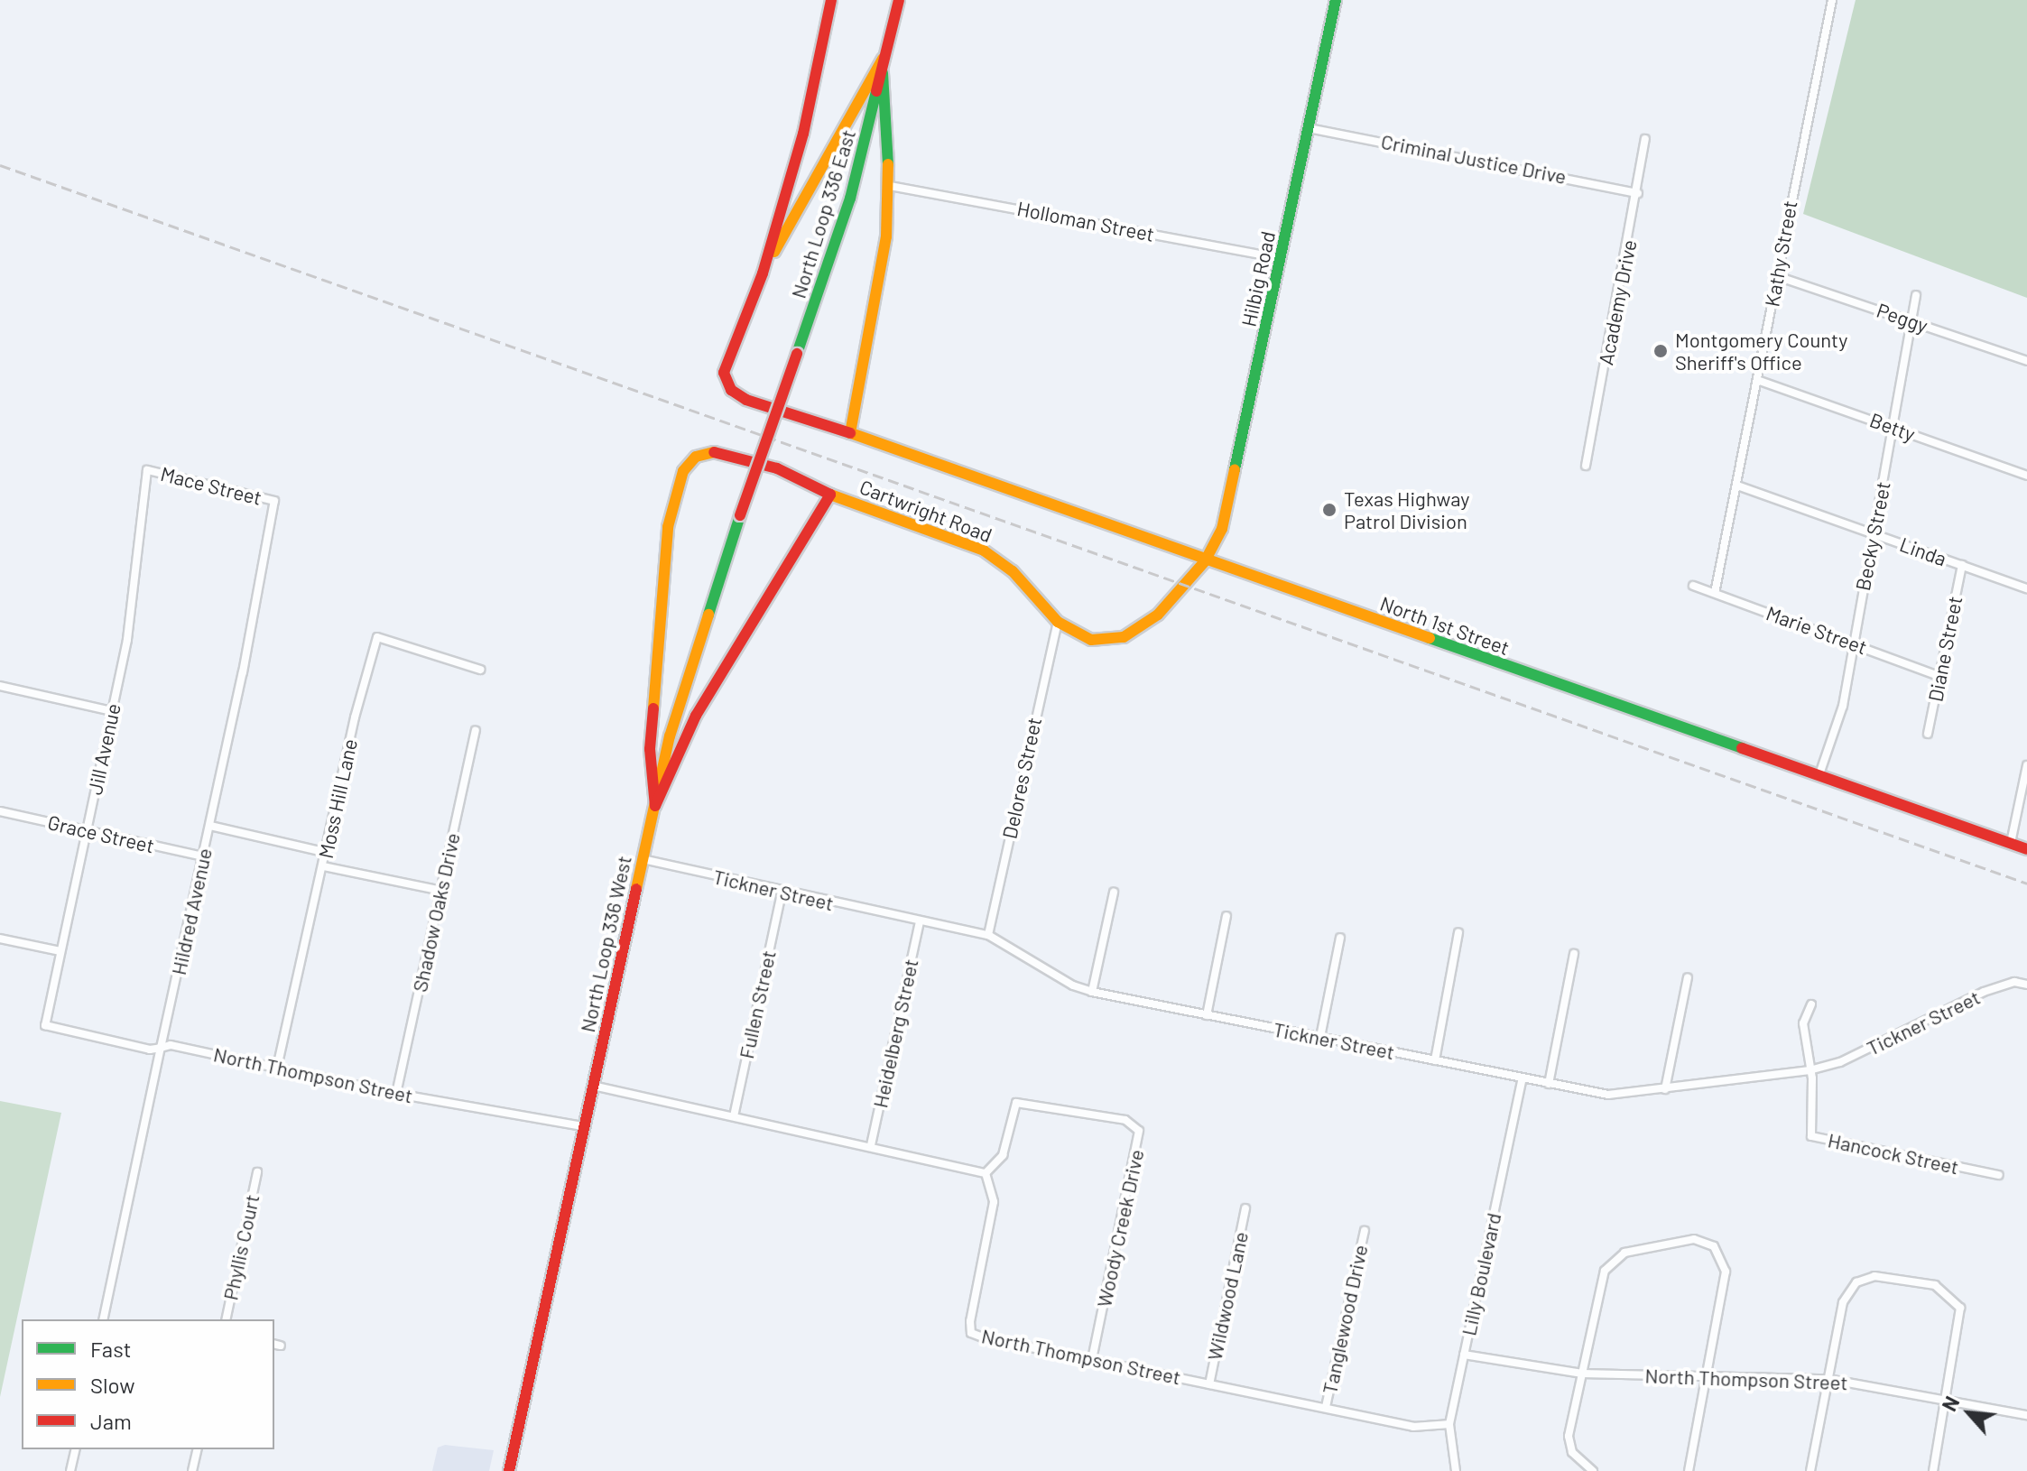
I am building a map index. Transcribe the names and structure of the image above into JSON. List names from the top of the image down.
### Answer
{
  "streets": {
    "main road": [
      "North Loop 336 East",
      "Hilbig Road",
      "Cartwright Road",
      "North 1st Street",
      "North Loop 336 West"
    ],
    "street": [
      "Criminal Justice Drive",
      "Holloman Street",
      "Kathy Street",
      "Academy Drive",
      "Peggy",
      "Betty",
      "Mace Street",
      "Becky Street",
      "Linda",
      "Marie Street",
      "Diane Street",
      "Jill Avenue",
      "Delores Street",
      "Moss Hill Lane",
      "Grace Street",
      "Tickner Street",
      "Hildred Avenue",
      "Shadow Oaks Drive",
      "Fullen Street",
      "Heidelberg Street",
      "North Thompson Street",
      "Hancock Street",
      "Woody Creek Drive",
      "Phyllis Court",
      "Lilly Boulevard",
      "Wildwood Lane",
      "Tanglewood Drive"
    ]
  },
  "crossings": [
    ["Criminal Justice Drive", "Hilbig Road"],
    ["Criminal Justice Drive", "Academy Drive"],
    ["North Loop 336 East", "North Loop 336 West"],
    ["Holloman Street", "Hilbig Road"],
    ["Kathy Street", "Peggy"],
    ["Kathy Street", "Betty"],
    ["Kathy Street", "Linda"],
    ["Kathy Street", "Marie Street"],
    ["Hilbig Road", "Cartwright Road"],
    ["Hilbig Road", "North 1st Street"],
    ["Peggy", "Becky Street"],
    ["Betty", "Becky Street"],
    ["Mace Street", "Jill Avenue"],
    ["Mace Street", "Hildred Avenue"],
    ["Cartwright Road", "North 1st Street"],
    ["Cartwright Road", "Delores Street"],
    ["Cartwright Road", "North Loop 336 West"],
    ["Becky Street", "Linda"],
    ["Becky Street", "North 1st Street"],
    ["Becky Street", "Marie Street"],
    ["Linda", "Diane Street"],
    ["Marie Street", "Diane Street"],
    ["Jill Avenue", "Grace Street"],
    ["Jill Avenue", "North Thompson Street"],
    ["Delores Street", "Tickner Street"],
    ["Moss Hill Lane", "North Thompson Street"],
    ["Grace Street", "Hildred Avenue"],
    ["Tickner Street", "North Loop 336 West"],
    ["Tickner Street", "Fullen Street"],
    ["Tickner Street", "Heidelberg Street"],
    ["Tickner Street", "Hancock Street"],
    ["Tickner Street", "Lilly Boulevard"],
    ["Hildred Avenue", "North Thompson Street"],
    ["Shadow Oaks Drive", "North Thompson Street"],
    ["North Loop 336 West", "North Thompson Street"],
    ["North Thompson Street", "Woody Creek Drive"],
    ["North Thompson Street", "Lilly Boulevard"],
    ["North Thompson Street", "Wildwood Lane"],
    ["North Thompson Street", "Tanglewood Drive"]
  ],
  "places": ["Montgomery County Sheriff's Office", "Texas Highway Patrol Division"],
  "legend": ["Fast", "Slow", "Jam"],
  "north": "top left"
}
